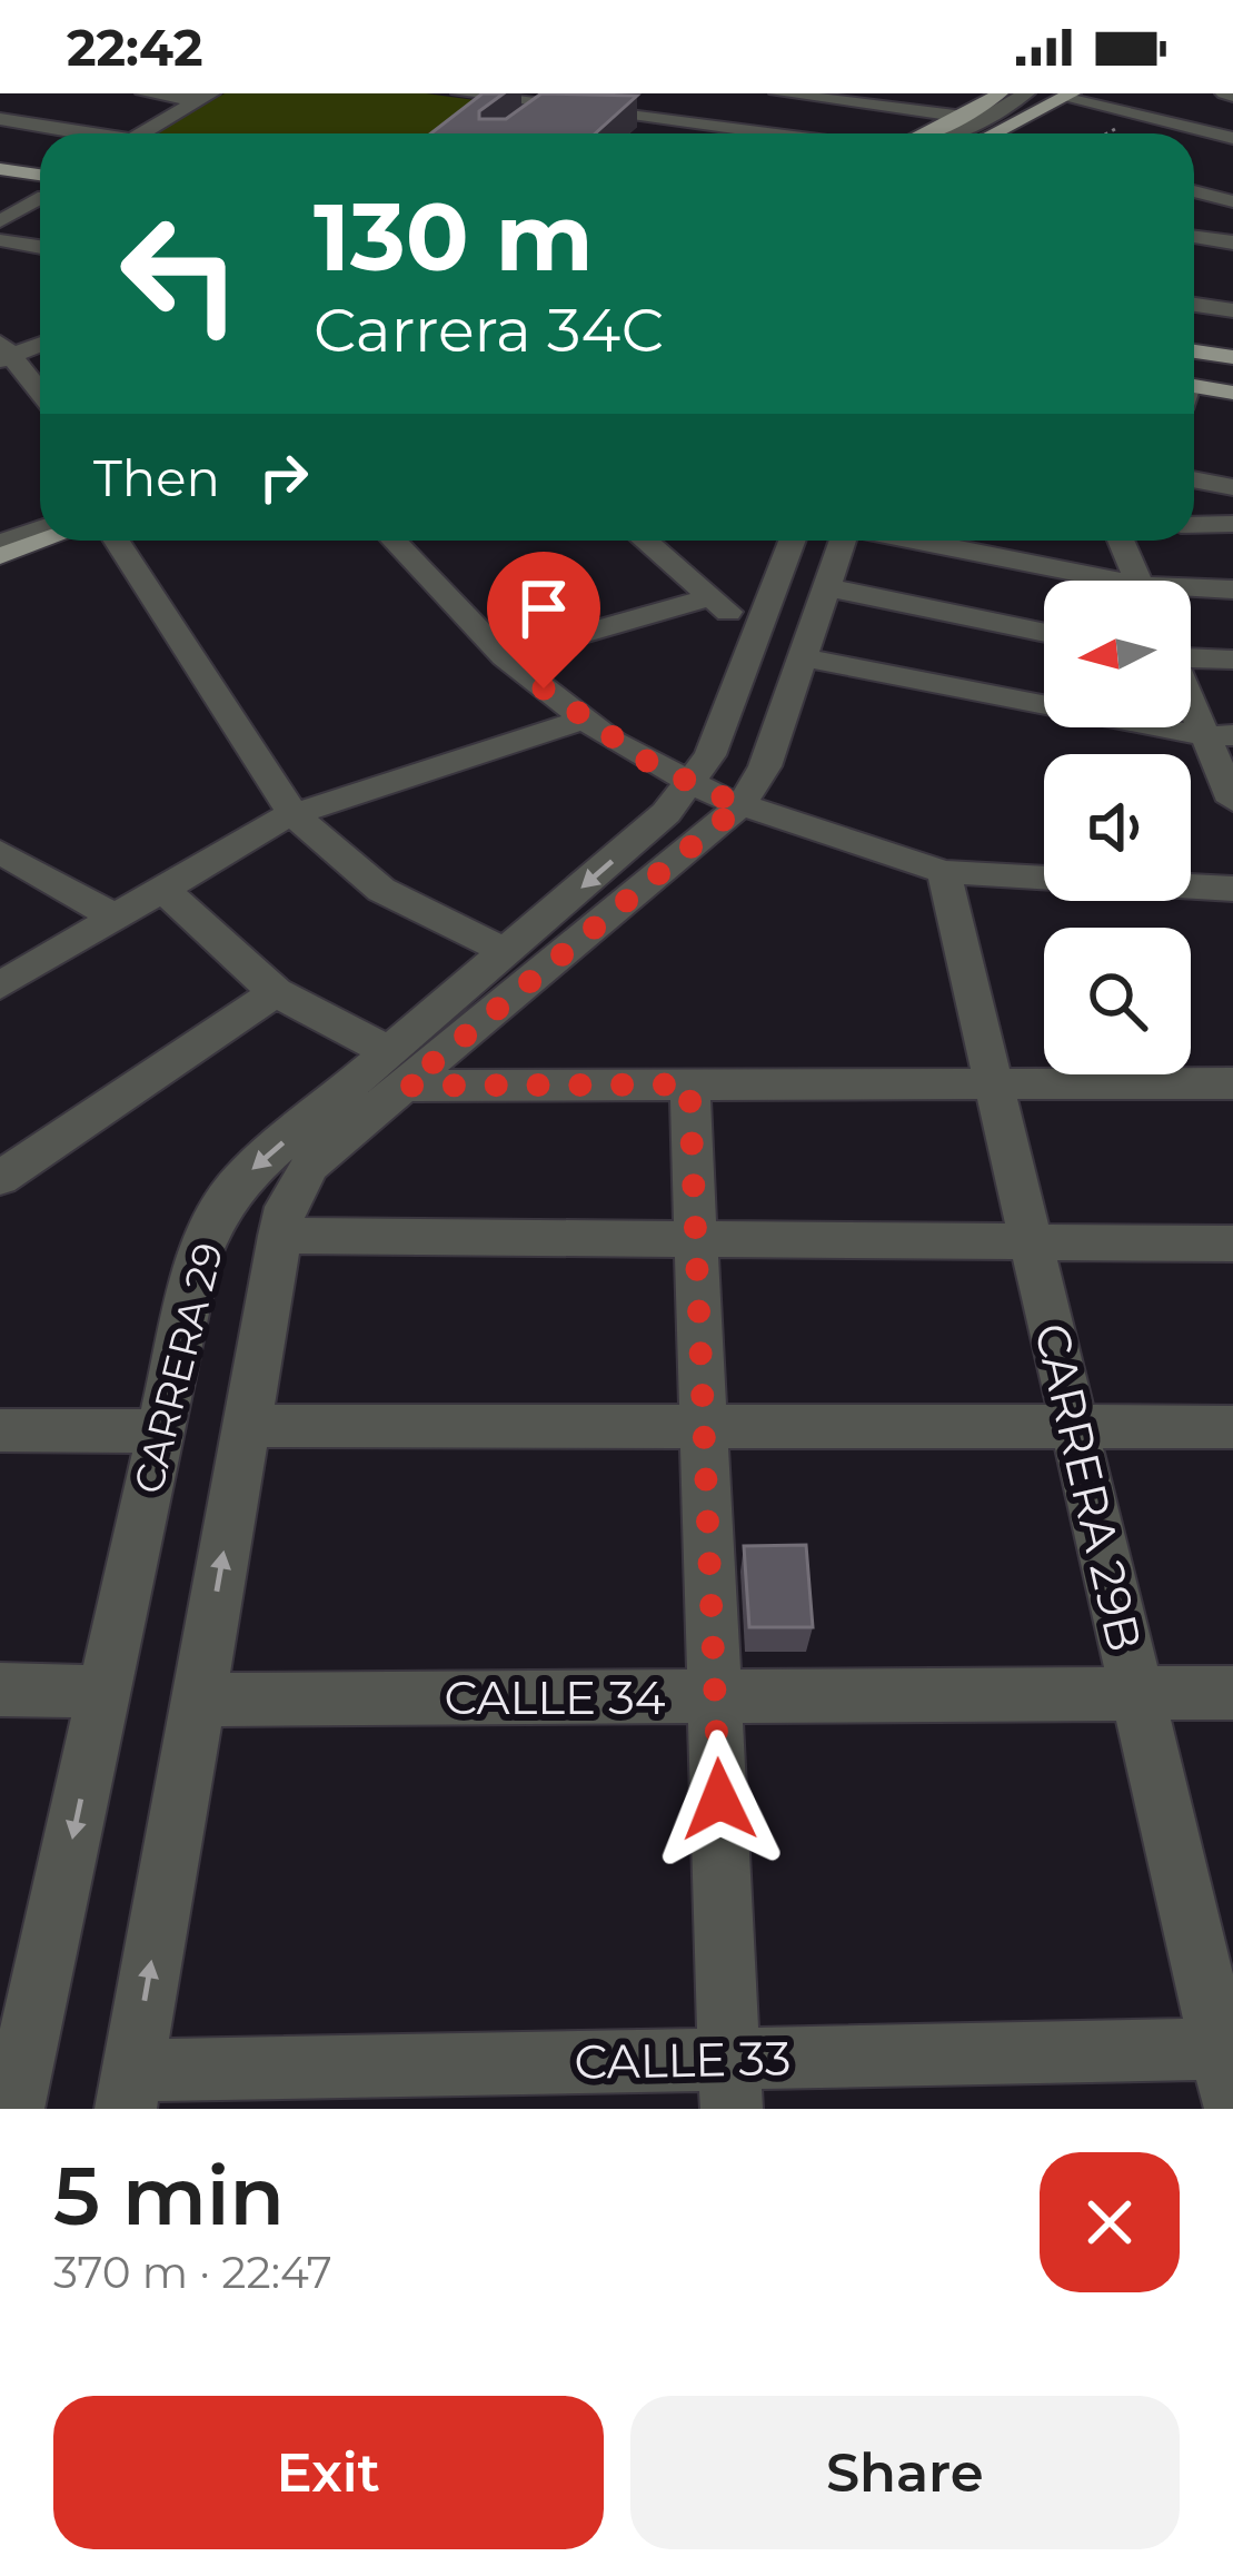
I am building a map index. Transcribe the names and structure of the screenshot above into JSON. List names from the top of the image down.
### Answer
{
  "streets": {
    "street": [
      "CARRERA 29",
      "CARRERA 29B",
      "CALLE 34",
      "CALLE 33"
    ]
  },
  "crossings": [
    ["CARRERA 29", "CALLE 34"],
    ["CARRERA 29", "CALLE 33"],
    ["CARRERA 29B", "CALLE 34"],
    ["CARRERA 29B", "CALLE 33"]
  ],
  "north": "left",
  "page": {
    "status": "22:42",
    "turn": ["130 m", "Carrera 34C"],
    "then": "Then",
    "heading": ["5 min", "370 m · 22:47"],
    "buttons": ["Exit", "Share"]
  }
}
